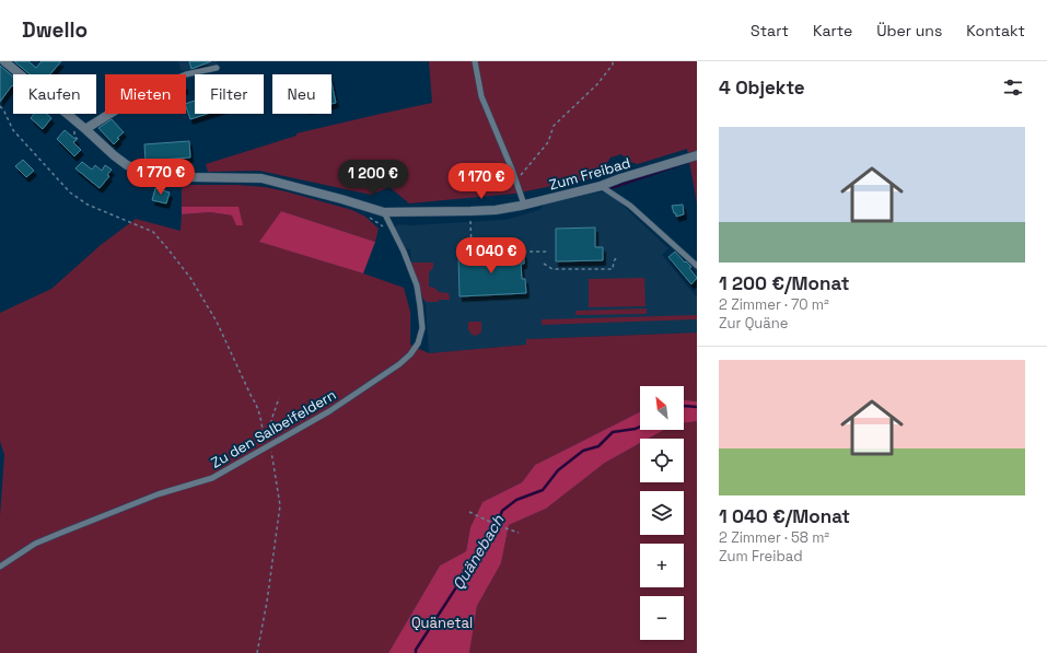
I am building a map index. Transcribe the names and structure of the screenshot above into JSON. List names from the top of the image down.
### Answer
{
  "streets": {
    "street": ["Zum Freibad"],
    "lane": ["Zu den Salbeifeldern"]
  },
  "crossings": [
    ["Zum Freibad", "Zu den Salbeifeldern"]
  ],
  "water": ["Quänebach"],
  "parks": ["Quänetal"],
  "north": "top left",
  "page": {
    "header": "Dwello",
    "nav": [
      "Start",
      "Karte",
      "Über uns",
      "Kontakt"
    ],
    "heading": "4 Objekte",
    "chip": [
      "Kaufen",
      "Mieten",
      "Filter",
      "Neu"
    ],
    "list": [
      {
        "name": "1 200 €/Monat",
        "note": "2 Zimmer · 70 m² · Zur Quäne"
      },
      {
        "name": "1 040 €/Monat",
        "note": "2 Zimmer · 58 m² · Zum Freibad"
      }
    ],
    "price": [
      "1 770 €",
      "1 200 €",
      "1 170 €",
      "1 040 €"
    ],
    "map_buttons": ["+", "−"]
  }
}
